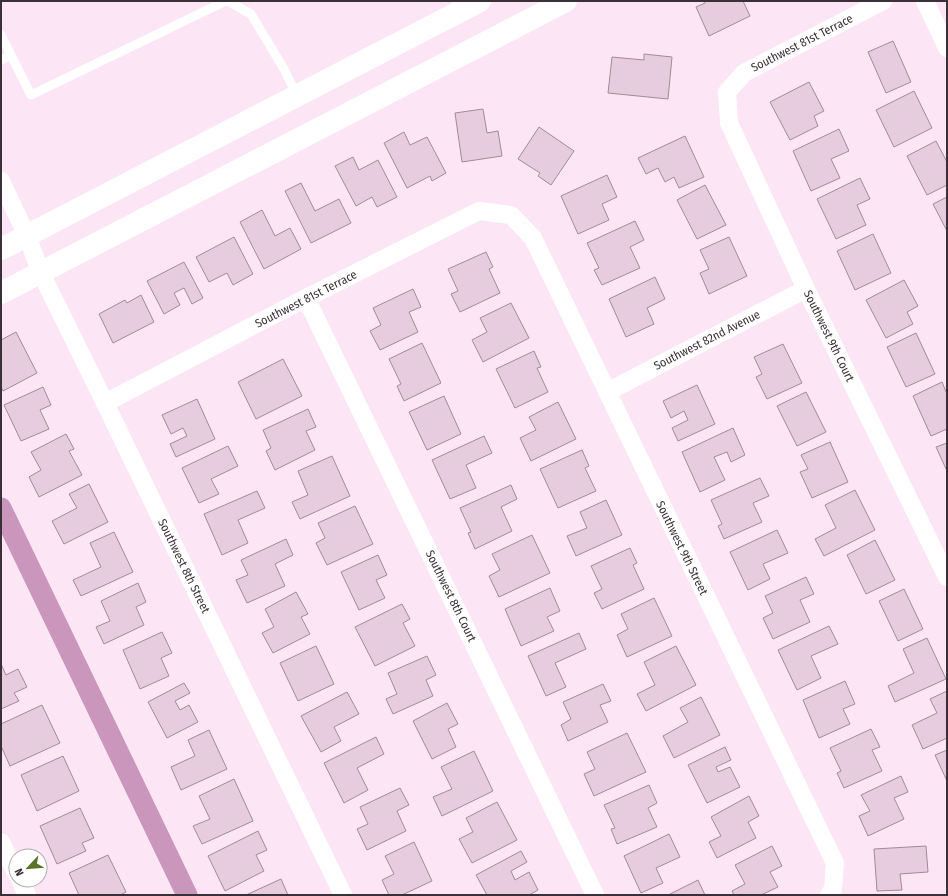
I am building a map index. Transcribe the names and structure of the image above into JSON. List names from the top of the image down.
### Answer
{
  "streets": {
    "street": [
      "Southwest 81st Terrace",
      "Southwest 9th Court",
      "Southwest 82nd Avenue",
      "Southwest 9th Street",
      "Southwest 8th Street",
      "Southwest 8th Court"
    ]
  },
  "crossings": [
    ["Southwest 81st Terrace", "Southwest 9th Court"],
    ["Southwest 81st Terrace", "Southwest 9th Street"],
    ["Southwest 81st Terrace", "Southwest 8th Street"],
    ["Southwest 81st Terrace", "Southwest 8th Court"],
    ["Southwest 9th Court", "Southwest 82nd Avenue"],
    ["Southwest 82nd Avenue", "Southwest 9th Street"]
  ],
  "north": "bottom left"
}
